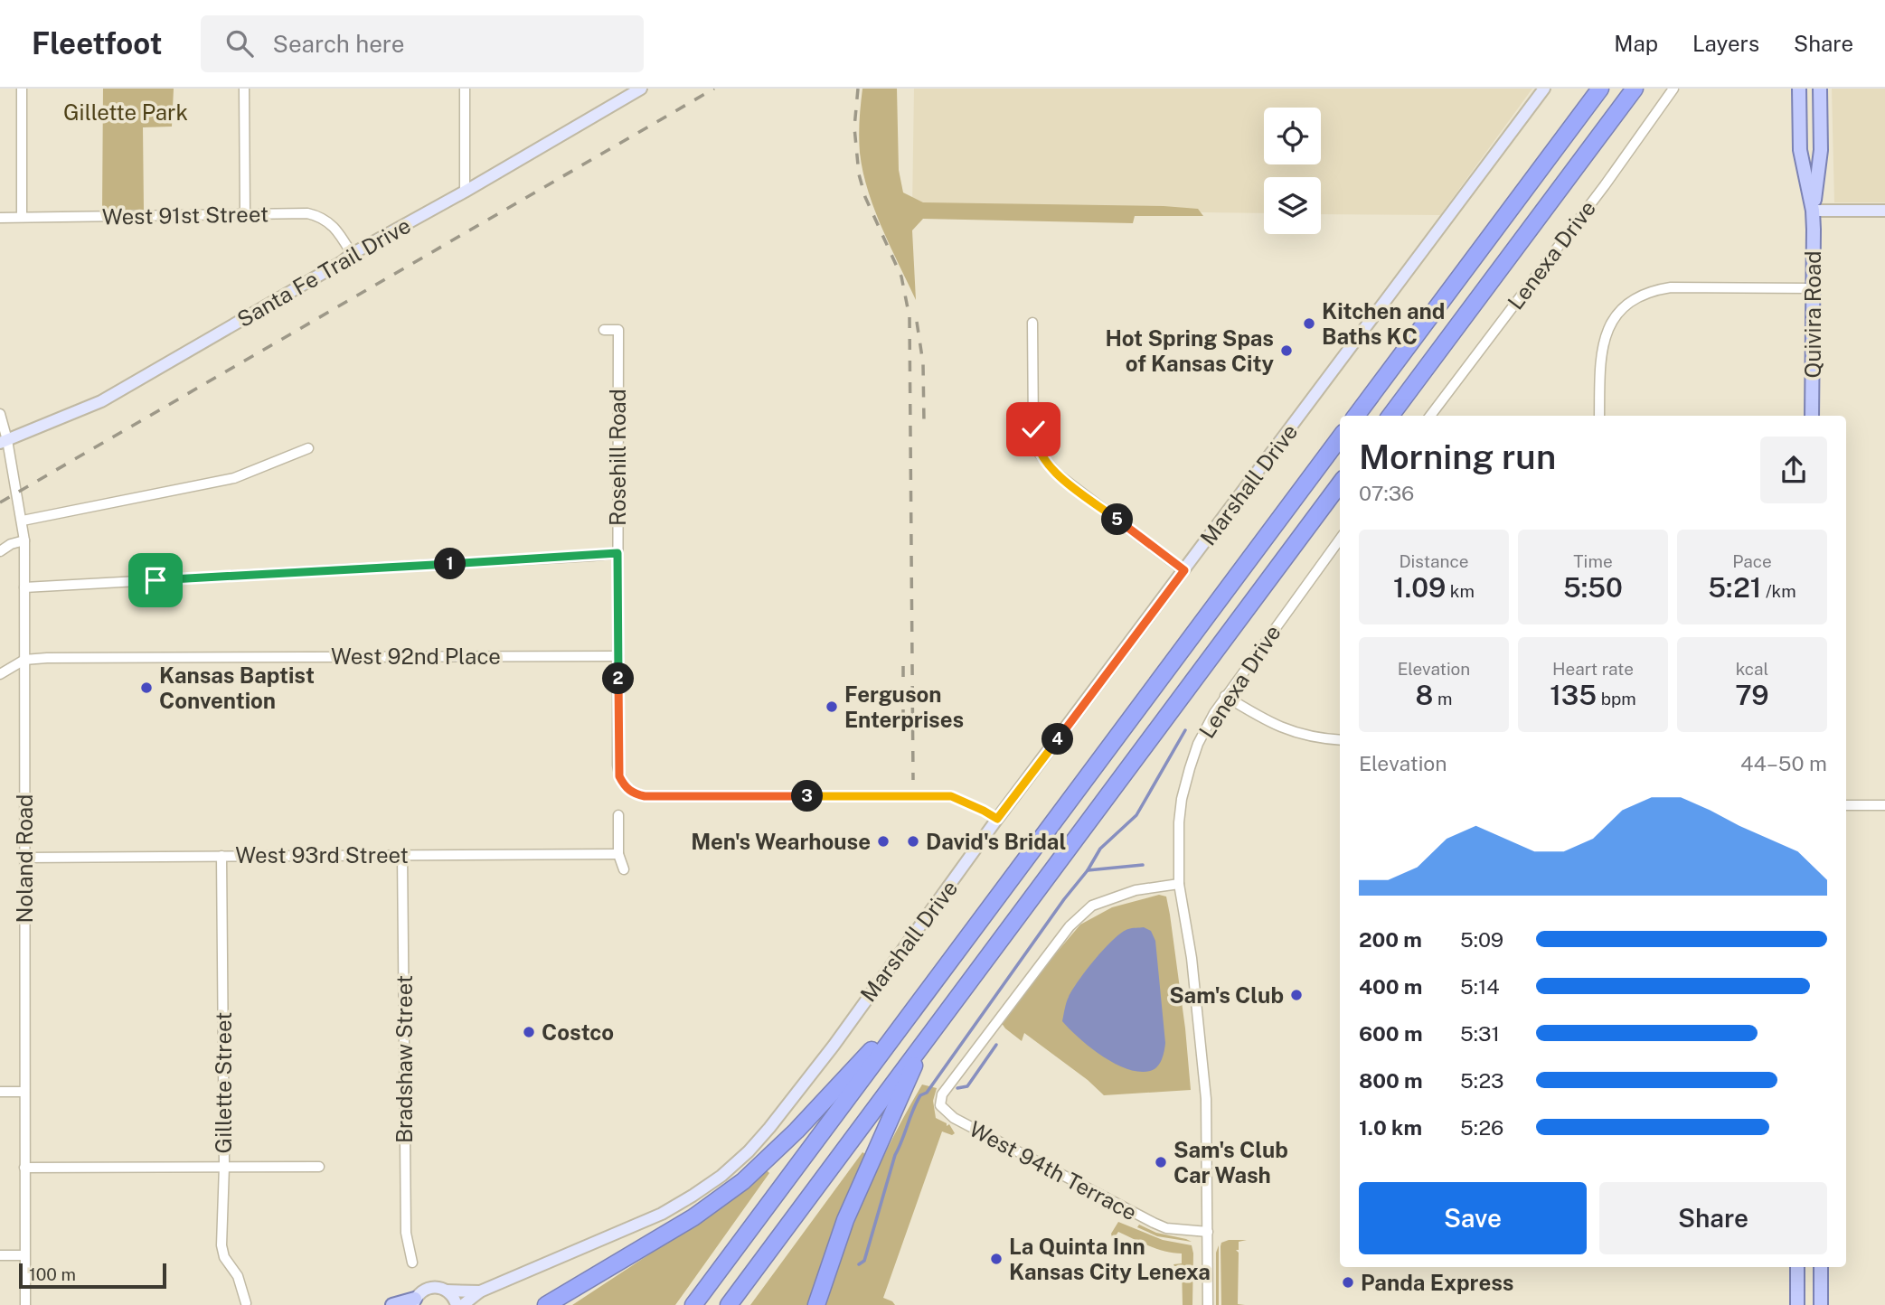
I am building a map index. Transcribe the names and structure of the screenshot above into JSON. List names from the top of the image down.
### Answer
{
  "streets": {
    "main road": ["Quivira Road"],
    "street": [
      "West 91st Street",
      "Lenexa Drive",
      "Santa Fe Trail Drive",
      "Rosehill Road",
      "Marshall Drive",
      "West 92nd Place",
      "West 93rd Street",
      "Noland Road",
      "Bradshaw Street",
      "Gillette Street",
      "West 94th Terrace"
    ]
  },
  "crossings": [
    ["West 91st Street", "Santa Fe Trail Drive"],
    ["Lenexa Drive", "West 94th Terrace"],
    ["Santa Fe Trail Drive", "Noland Road"],
    ["Rosehill Road", "Marshall Drive"],
    ["Rosehill Road", "West 92nd Place"],
    ["West 92nd Place", "Noland Road"],
    ["West 93rd Street", "Noland Road"],
    ["West 93rd Street", "Bradshaw Street"],
    ["West 93rd Street", "Gillette Street"]
  ],
  "parks": ["Gillette Park"],
  "places": [
    "Kitchen and Baths KC",
    "Hot Spring Spas of Kansas City",
    "Kansas Baptist Convention",
    "Ferguson Enterprises",
    "Men's Wearhouse",
    "David's Bridal",
    "Sam's Club",
    "Costco",
    "Sam's Club Car Wash",
    "La Quinta Inn Kansas City Lenexa",
    "Panda Express"
  ],
  "scale_bar": "100 m",
  "page": {
    "header": "Fleetfoot",
    "search": "Search here",
    "nav": ["Map", "Layers", "Share"],
    "heading": ["Morning run", "07:36"],
    "pins": [
      "5",
      "1",
      "2",
      "4",
      "3"
    ],
    "stats": [
      ["Distance", "1.09 km"],
      ["Time", "5:50"],
      ["Pace", "5:21 /km"],
      ["Elevation", "8 m"],
      ["Heart rate", "135 bpm"],
      ["kcal", "79"]
    ],
    "chart": ["Elevation", "44–50 m"],
    "list": [
      {
        "name": "200 m",
        "note": "5:09"
      },
      {
        "name": "400 m",
        "note": "5:14"
      },
      {
        "name": "600 m",
        "note": "5:31"
      },
      {
        "name": "800 m",
        "note": "5:23"
      },
      {
        "name": "1.0 km",
        "note": "5:26"
      }
    ],
    "buttons": ["Save", "Share"],
    "scale": "100 m"
  }
}
